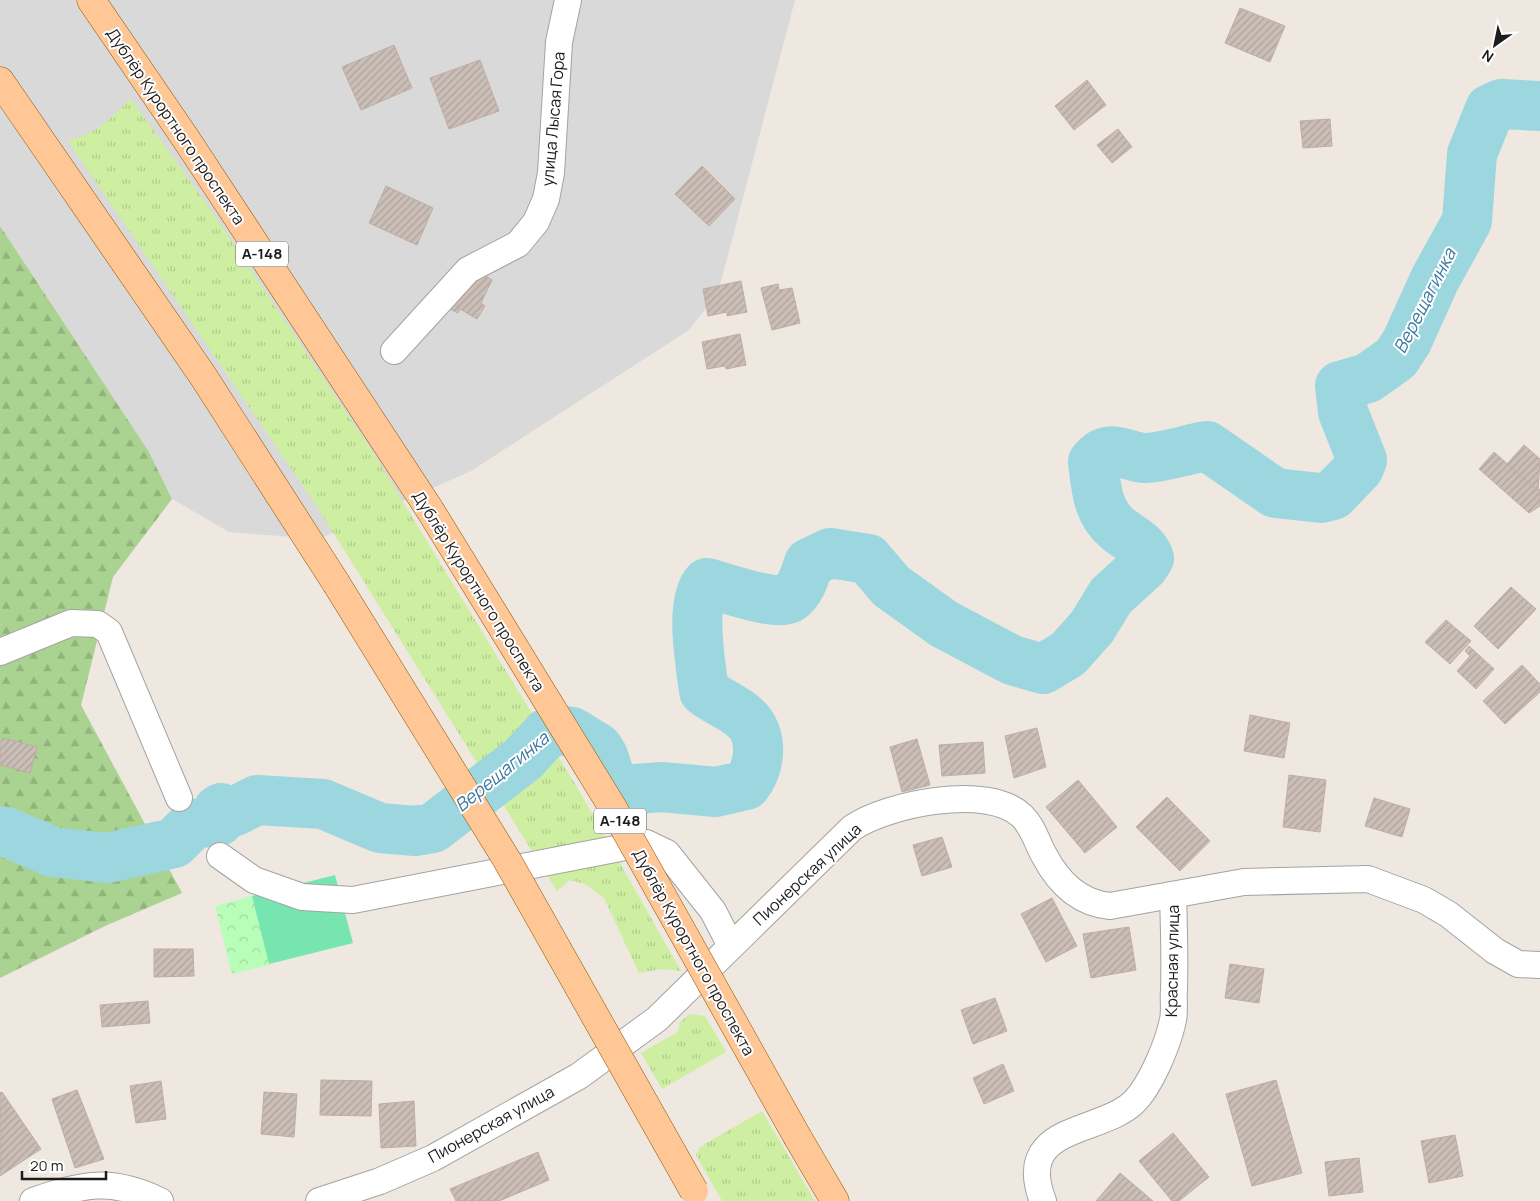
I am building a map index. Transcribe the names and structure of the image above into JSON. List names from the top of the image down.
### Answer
{
  "streets": {
    "main road": ["Дублёр Курортного проспекта", "А-148"],
    "street": ["улица Лысая Гора", "Пионерская улица", "Красная улица"]
  },
  "crossings": [
    ["Пионерская улица", "Красная улица"]
  ],
  "water": ["Верещагинка"],
  "scale_bar": "20 m",
  "north": "bottom left"
}
